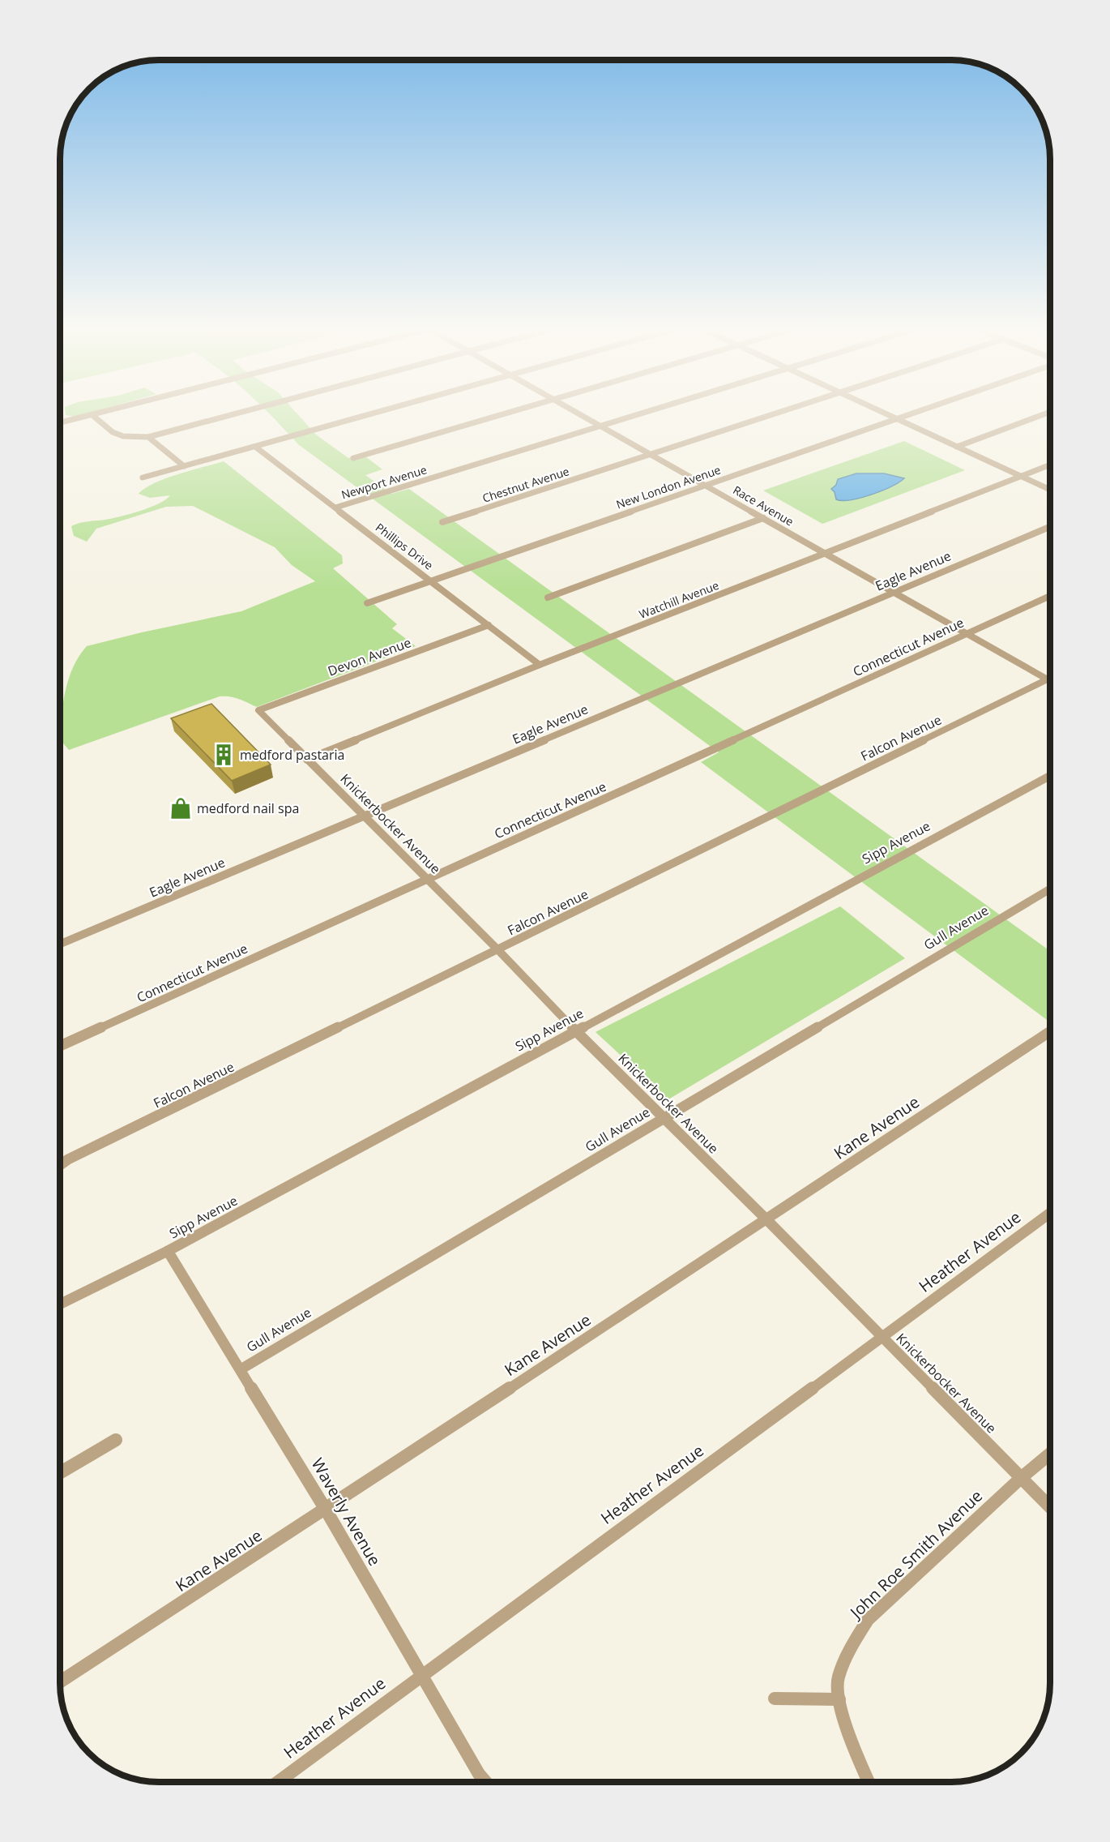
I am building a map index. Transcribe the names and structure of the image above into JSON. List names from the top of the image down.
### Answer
{
  "streets": {
    "street": [
      "Newport Avenue",
      "Chestnut Avenue",
      "New London Avenue",
      "Race Avenue",
      "Phillips Drive",
      "Eagle Avenue",
      "Watchill Avenue",
      "Connecticut Avenue",
      "Devon Avenue",
      "Falcon Avenue",
      "Knickerbocker Avenue",
      "Sipp Avenue",
      "Gull Avenue",
      "Kane Avenue",
      "Heather Avenue",
      "Waverly Avenue",
      "John Roe Smith Avenue"
    ]
  },
  "crossings": [
    ["Newport Avenue", "Race Avenue"],
    ["Newport Avenue", "Phillips Drive"],
    ["Chestnut Avenue", "Race Avenue"],
    ["New London Avenue", "Race Avenue"],
    ["New London Avenue", "Phillips Drive"],
    ["Race Avenue", "Eagle Avenue"],
    ["Race Avenue", "Watchill Avenue"],
    ["Race Avenue", "Connecticut Avenue"],
    ["Race Avenue", "Falcon Avenue"],
    ["Phillips Drive", "Watchill Avenue"],
    ["Phillips Drive", "Devon Avenue"],
    ["Eagle Avenue", "Knickerbocker Avenue"],
    ["Watchill Avenue", "Knickerbocker Avenue"],
    ["Connecticut Avenue", "Knickerbocker Avenue"],
    ["Devon Avenue", "Knickerbocker Avenue"],
    ["Falcon Avenue", "Knickerbocker Avenue"],
    ["Knickerbocker Avenue", "Sipp Avenue"],
    ["Knickerbocker Avenue", "Gull Avenue"],
    ["Knickerbocker Avenue", "Kane Avenue"],
    ["Knickerbocker Avenue", "Heather Avenue"],
    ["Knickerbocker Avenue", "John Roe Smith Avenue"],
    ["Sipp Avenue", "Waverly Avenue"],
    ["Gull Avenue", "Waverly Avenue"],
    ["Kane Avenue", "Waverly Avenue"],
    ["Heather Avenue", "Waverly Avenue"]
  ],
  "places": {
    "building": ["medford pastaria"],
    "shop": ["medford nail spa"]
  }
}
